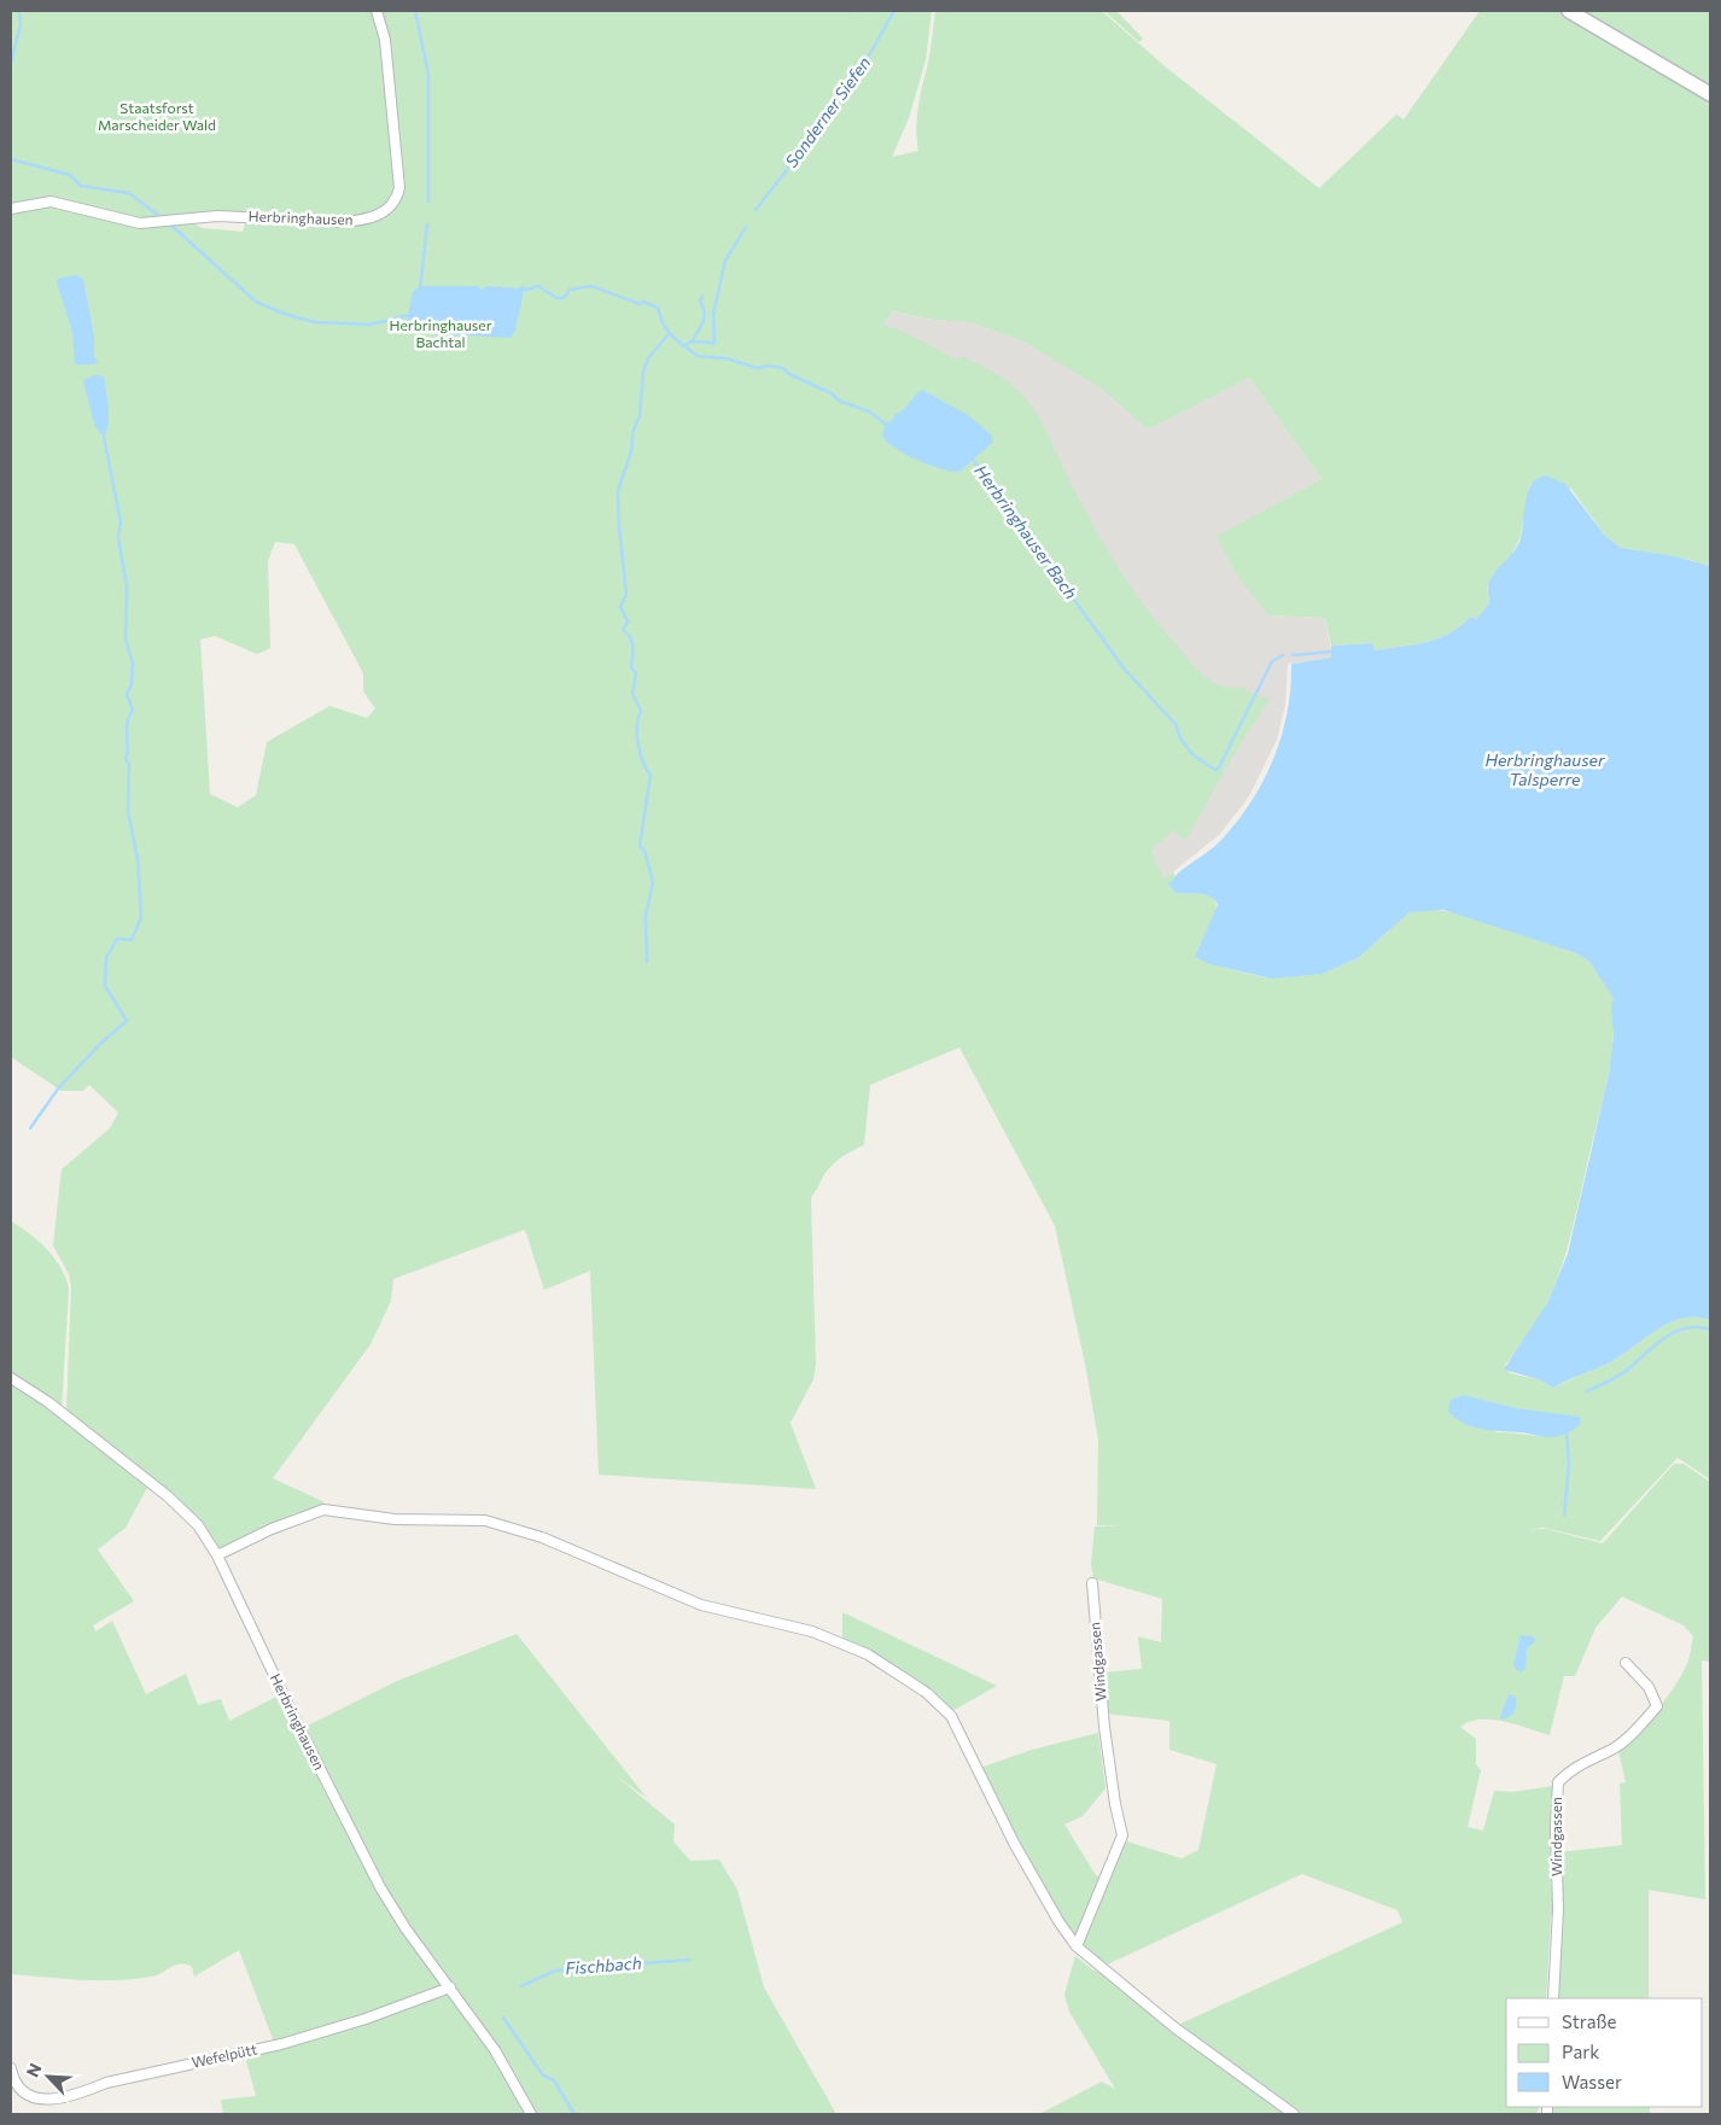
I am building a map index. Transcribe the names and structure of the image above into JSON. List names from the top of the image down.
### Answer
{
  "streets": {
    "street": ["Herbringhausen", "Windgassen", "Wefelpütt"]
  },
  "crossings": [
    ["Herbringhausen", "Wefelpütt"]
  ],
  "water": [
    "Sonderner Siefen",
    "Herbringhauser Bach",
    "Herbringhauser Talsperre",
    "Fischbach"
  ],
  "parks": ["Staatsforst Marscheider Wald", "Herbringhauser Bachtal"],
  "legend": ["Straße", "Park", "Wasser"],
  "north": "top left"
}
